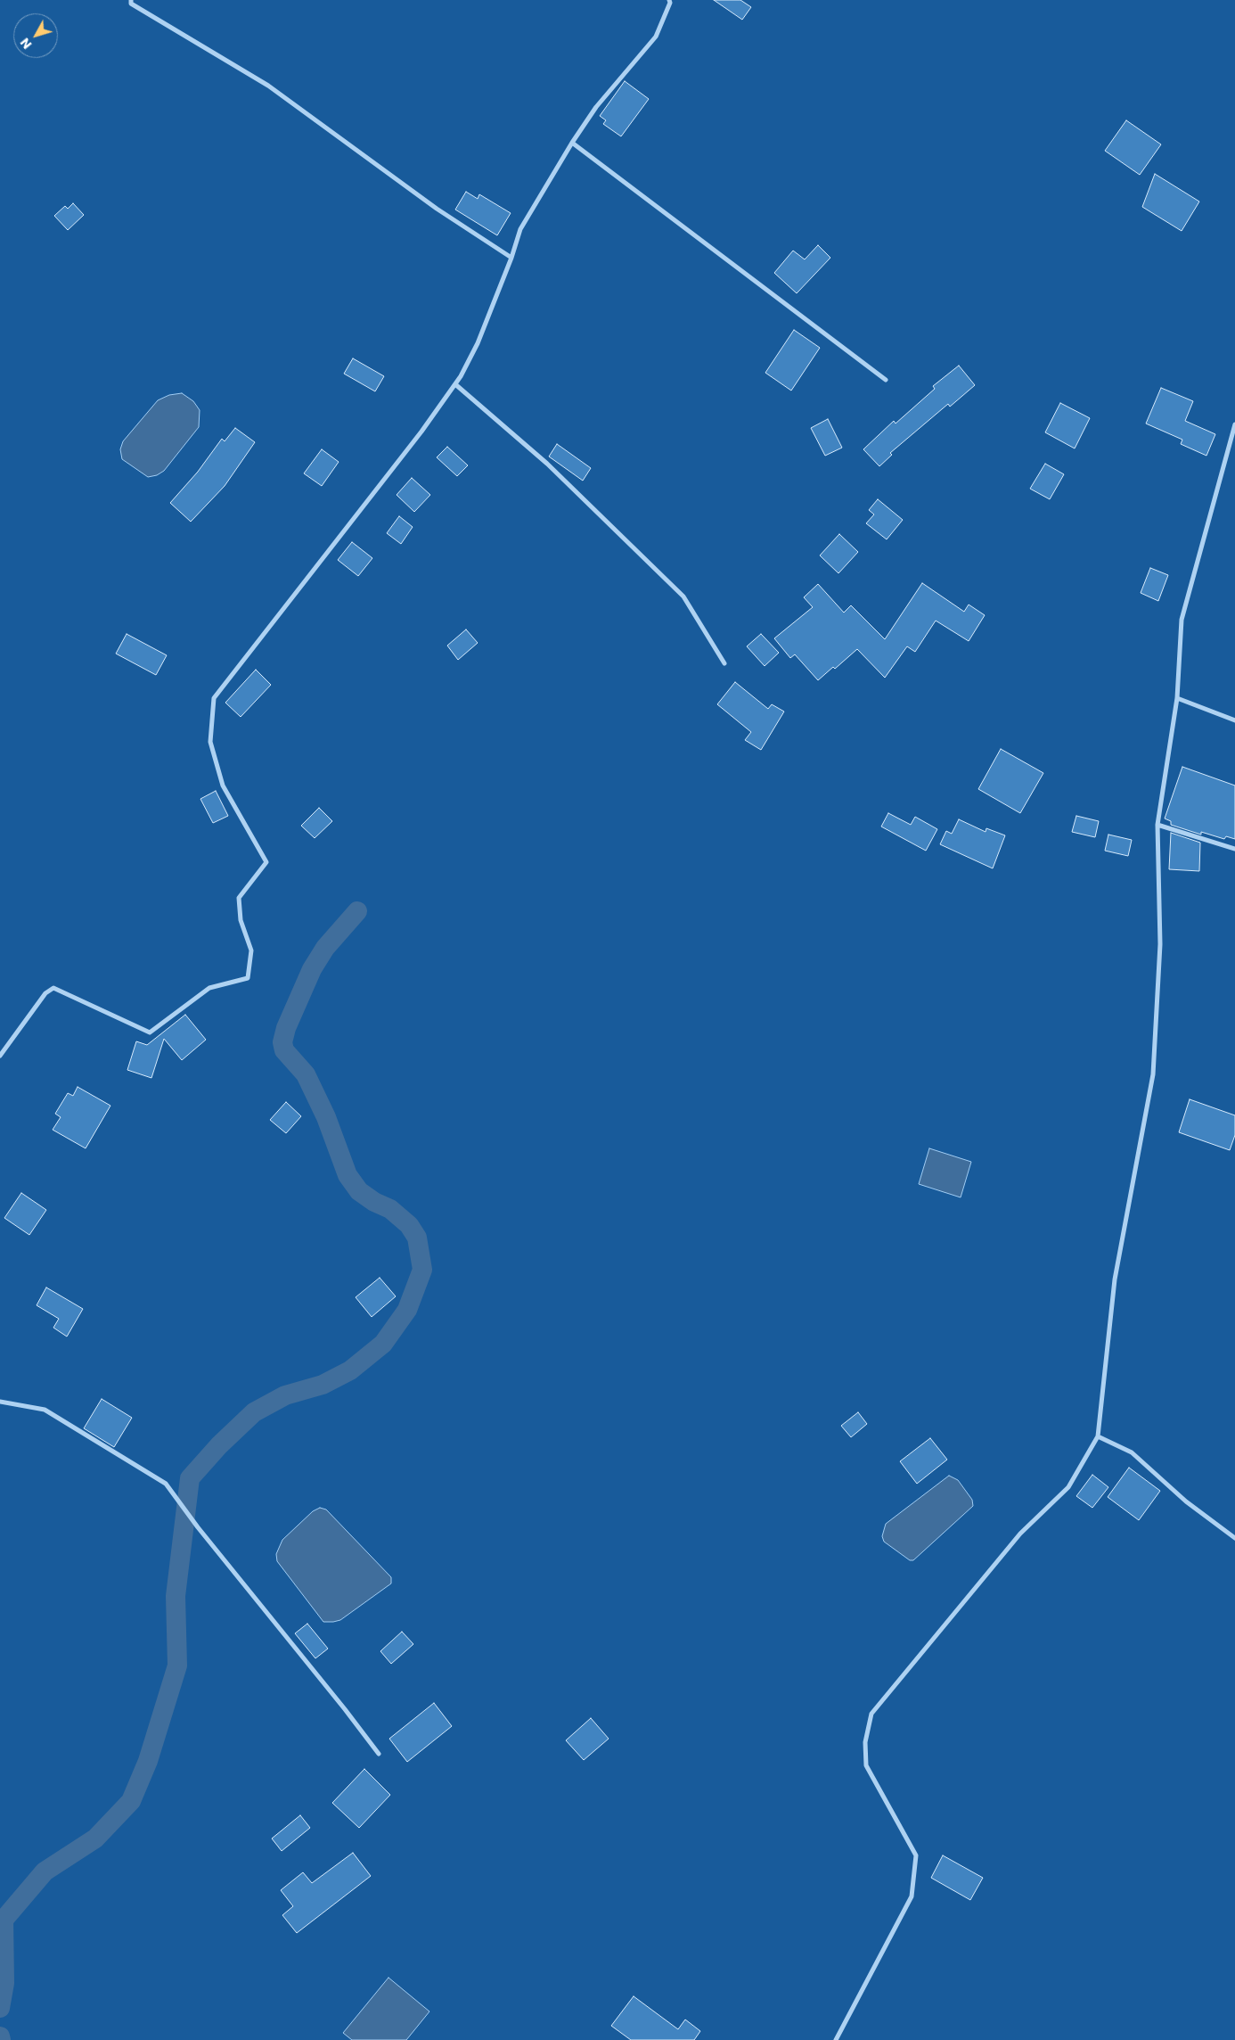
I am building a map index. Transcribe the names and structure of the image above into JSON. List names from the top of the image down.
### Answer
{
  "north": "bottom left"
}
